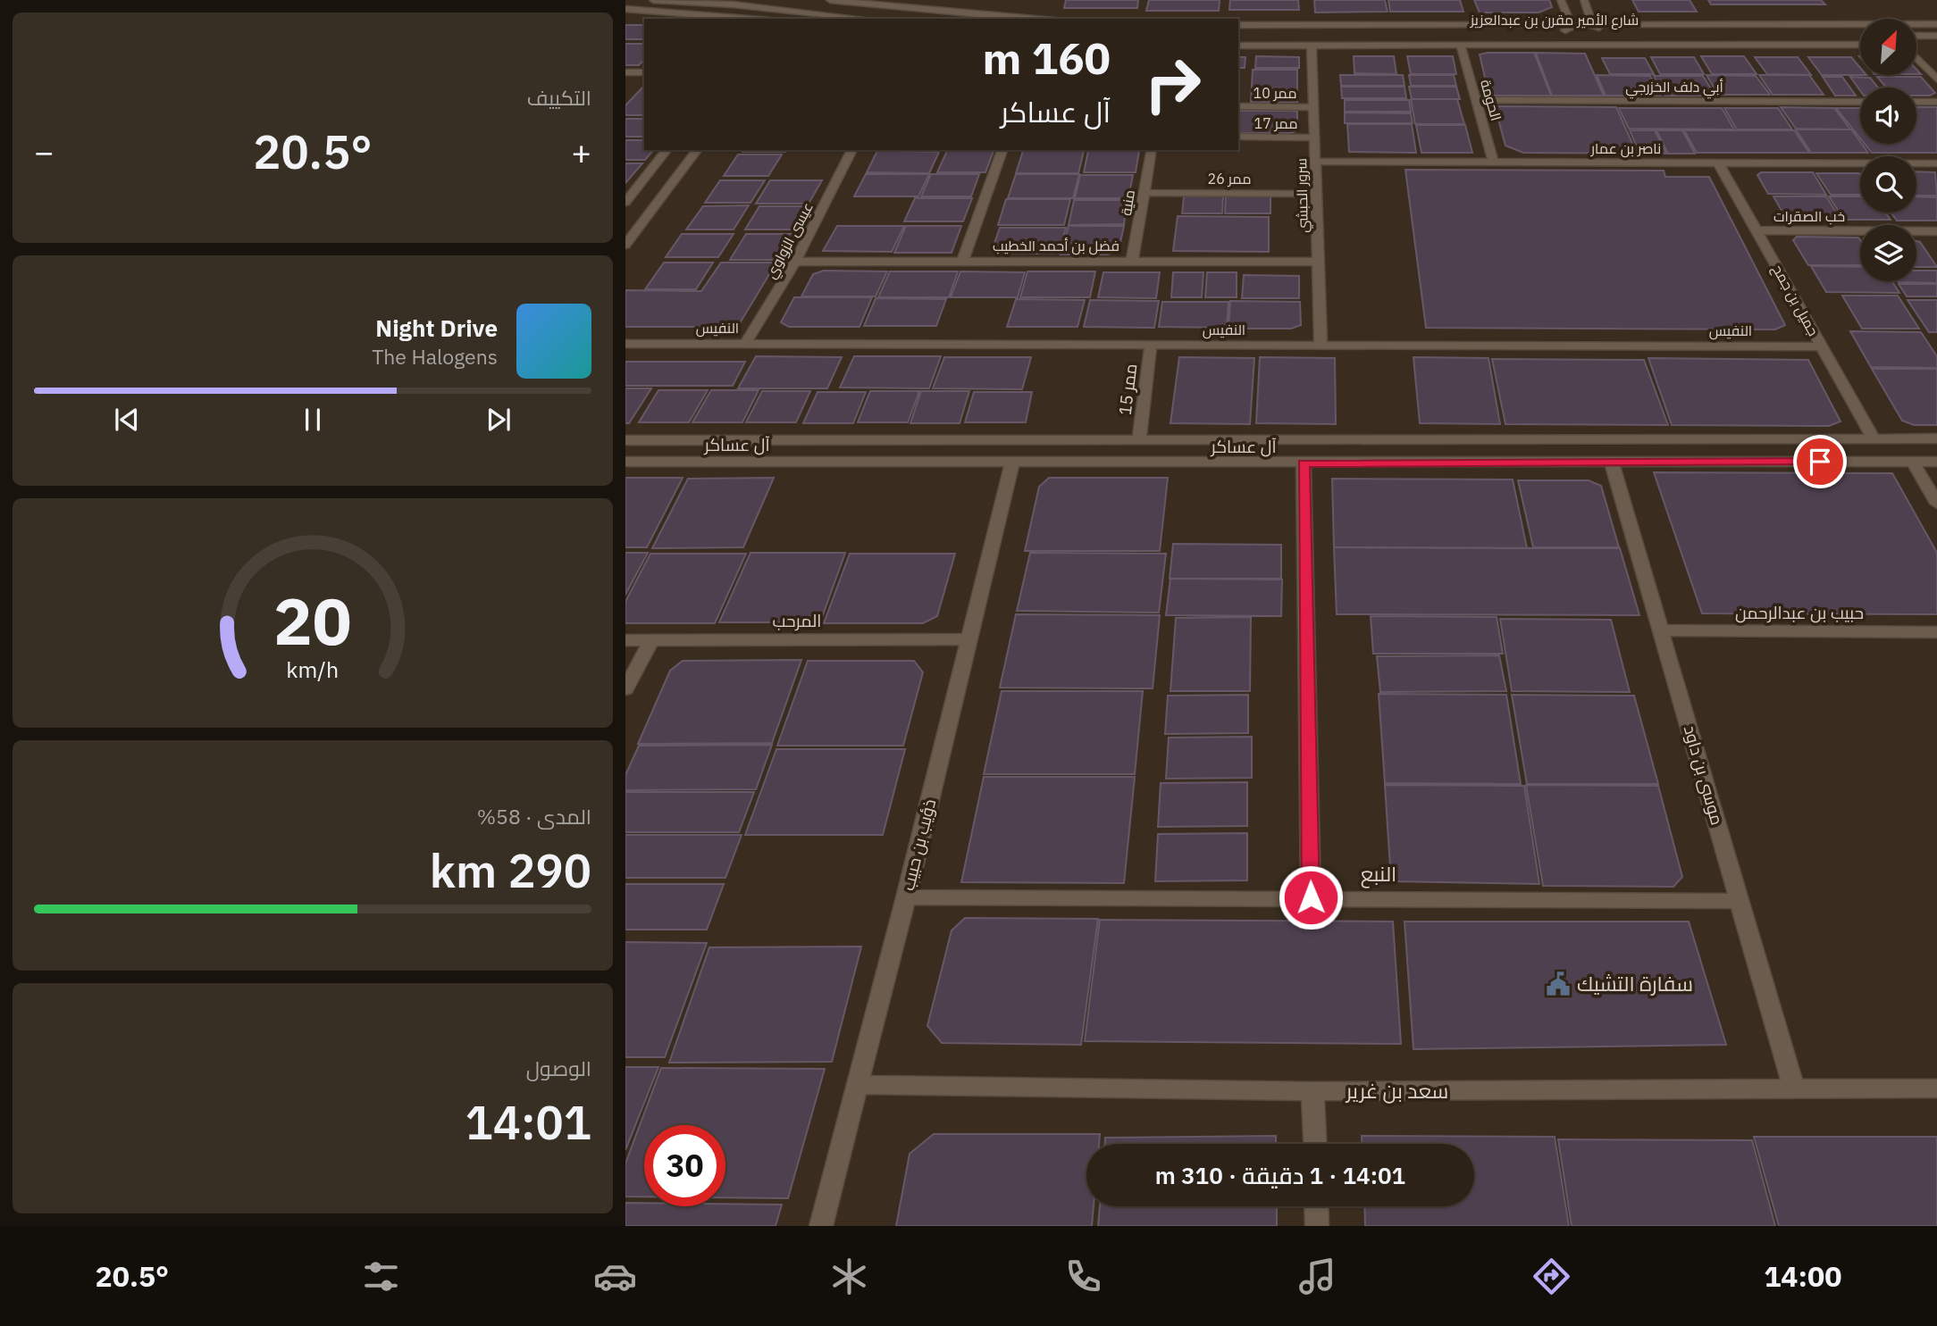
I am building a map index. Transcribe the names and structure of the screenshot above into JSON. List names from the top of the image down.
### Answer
{
  "streets": {
    "street": [
      "شارع الأمير مقرن بن عبدالعزيز",
      "أبي دلف الخزرجي",
      "ممر 10",
      "الحومة",
      "ممر 17",
      "ناصر بن عمار",
      "ممر 26",
      "سرور الحبشي",
      "منية",
      "خب الصقرات",
      "عيسى الزواوي",
      "فضل بن أحمد الخطيب",
      "جميل بن جمح",
      "النفيس",
      "ممر 15",
      "آل عساكر",
      "حبيب بن عبدالرحمن",
      "المرحب",
      "موسى بن داود",
      "ذؤيب بن حبيب",
      "النبع",
      "سعد بن غرير"
    ]
  },
  "crossings": [
    ["شارع الأمير مقرن بن عبدالعزيز", "الحومة"],
    ["شارع الأمير مقرن بن عبدالعزيز", "سرور الحبشي"],
    ["أبي دلف الخزرجي", "الحومة"],
    ["ممر 10", "سرور الحبشي"],
    ["الحومة", "ناصر بن عمار"],
    ["ممر 17", "سرور الحبشي"],
    ["ناصر بن عمار", "سرور الحبشي"],
    ["ناصر بن عمار", "جميل بن جمح"],
    ["ممر 26", "سرور الحبشي"],
    ["ممر 26", "منية"],
    ["سرور الحبشي", "فضل بن أحمد الخطيب"],
    ["سرور الحبشي", "النفيس"],
    ["منية", "فضل بن أحمد الخطيب"],
    ["خب الصقرات", "جميل بن جمح"],
    ["عيسى الزواوي", "فضل بن أحمد الخطيب"],
    ["عيسى الزواوي", "النفيس"],
    ["جميل بن جمح", "النفيس"],
    ["جميل بن جمح", "آل عساكر"],
    ["النفيس", "ممر 15"],
    ["ممر 15", "آل عساكر"],
    ["آل عساكر", "موسى بن داود"],
    ["آل عساكر", "ذؤيب بن حبيب"],
    ["حبيب بن عبدالرحمن", "موسى بن داود"],
    ["المرحب", "ذؤيب بن حبيب"],
    ["موسى بن داود", "النبع"],
    ["موسى بن داود", "سعد بن غرير"],
    ["ذؤيب بن حبيب", "النبع"],
    ["ذؤيب بن حبيب", "سعد بن غرير"]
  ],
  "places": {
    "public building": ["سفارة التشيك"]
  },
  "north": "top right",
  "page": {
    "tile": [
      "التكييف",
      ["المدى · 58%", "290 km"],
      ["الوصول", "14:01"]
    ],
    "turn": ["160 m", "آل عساكر"],
    "heat": ["−", "20.5°", "+"],
    "song": ["Night Drive", "The Halogens"],
    "limit": "30",
    "trip": "14:01 · 1 دقيقة · 310 m",
    "tabs": ["14:00", "20.5°"],
    "gauge": ["20", "km/h"]
  }
}
